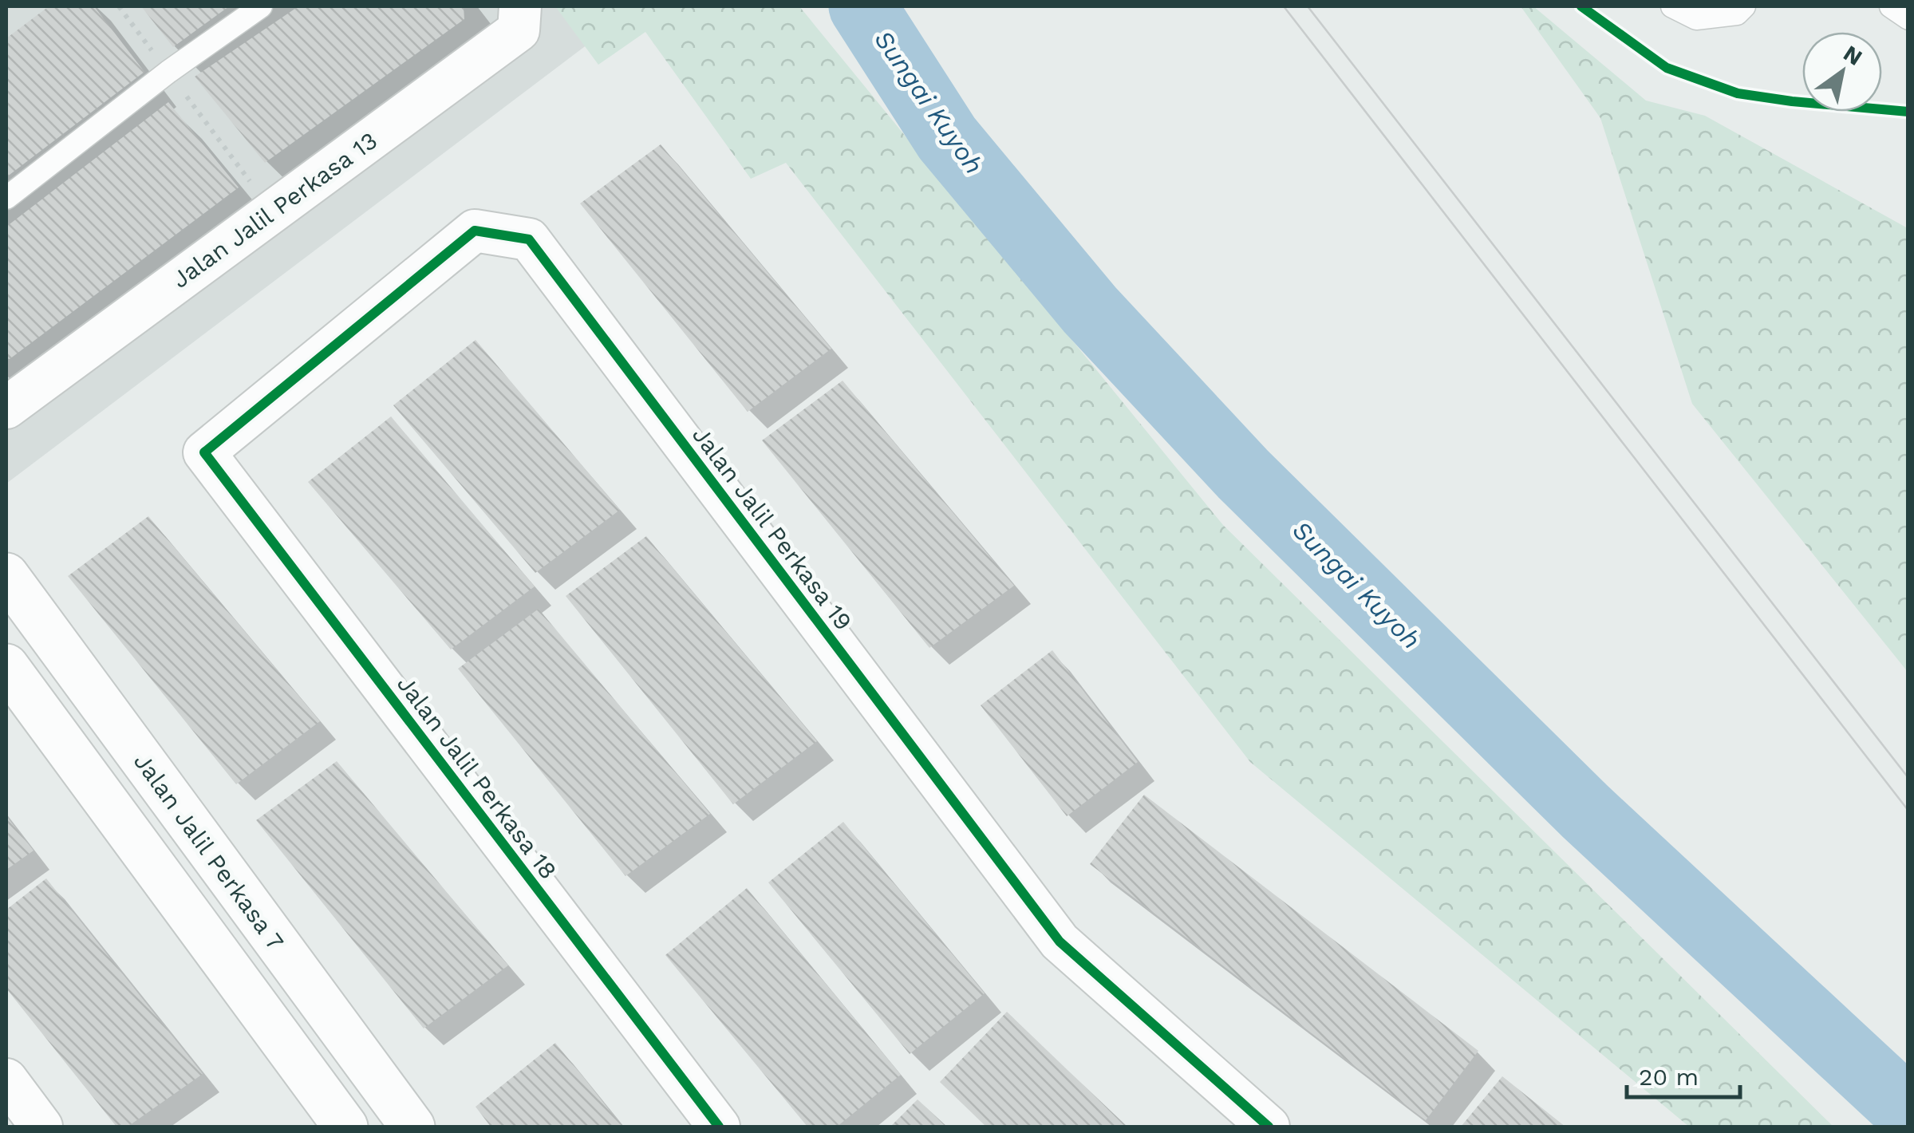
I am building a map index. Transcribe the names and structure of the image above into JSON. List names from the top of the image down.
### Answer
{
  "streets": {
    "street": [
      "Jalan Jalil Perkasa 13",
      "Jalan Jalil Perkasa 19",
      "Jalan Jalil Perkasa 18",
      "Jalan Jalil Perkasa 7"
    ]
  },
  "crossings": [
    ["Jalan Jalil Perkasa 19", "Jalan Jalil Perkasa 18"]
  ],
  "water": ["Sungai Kuyoh"],
  "scale_bar": "20 m",
  "north": "top right"
}
